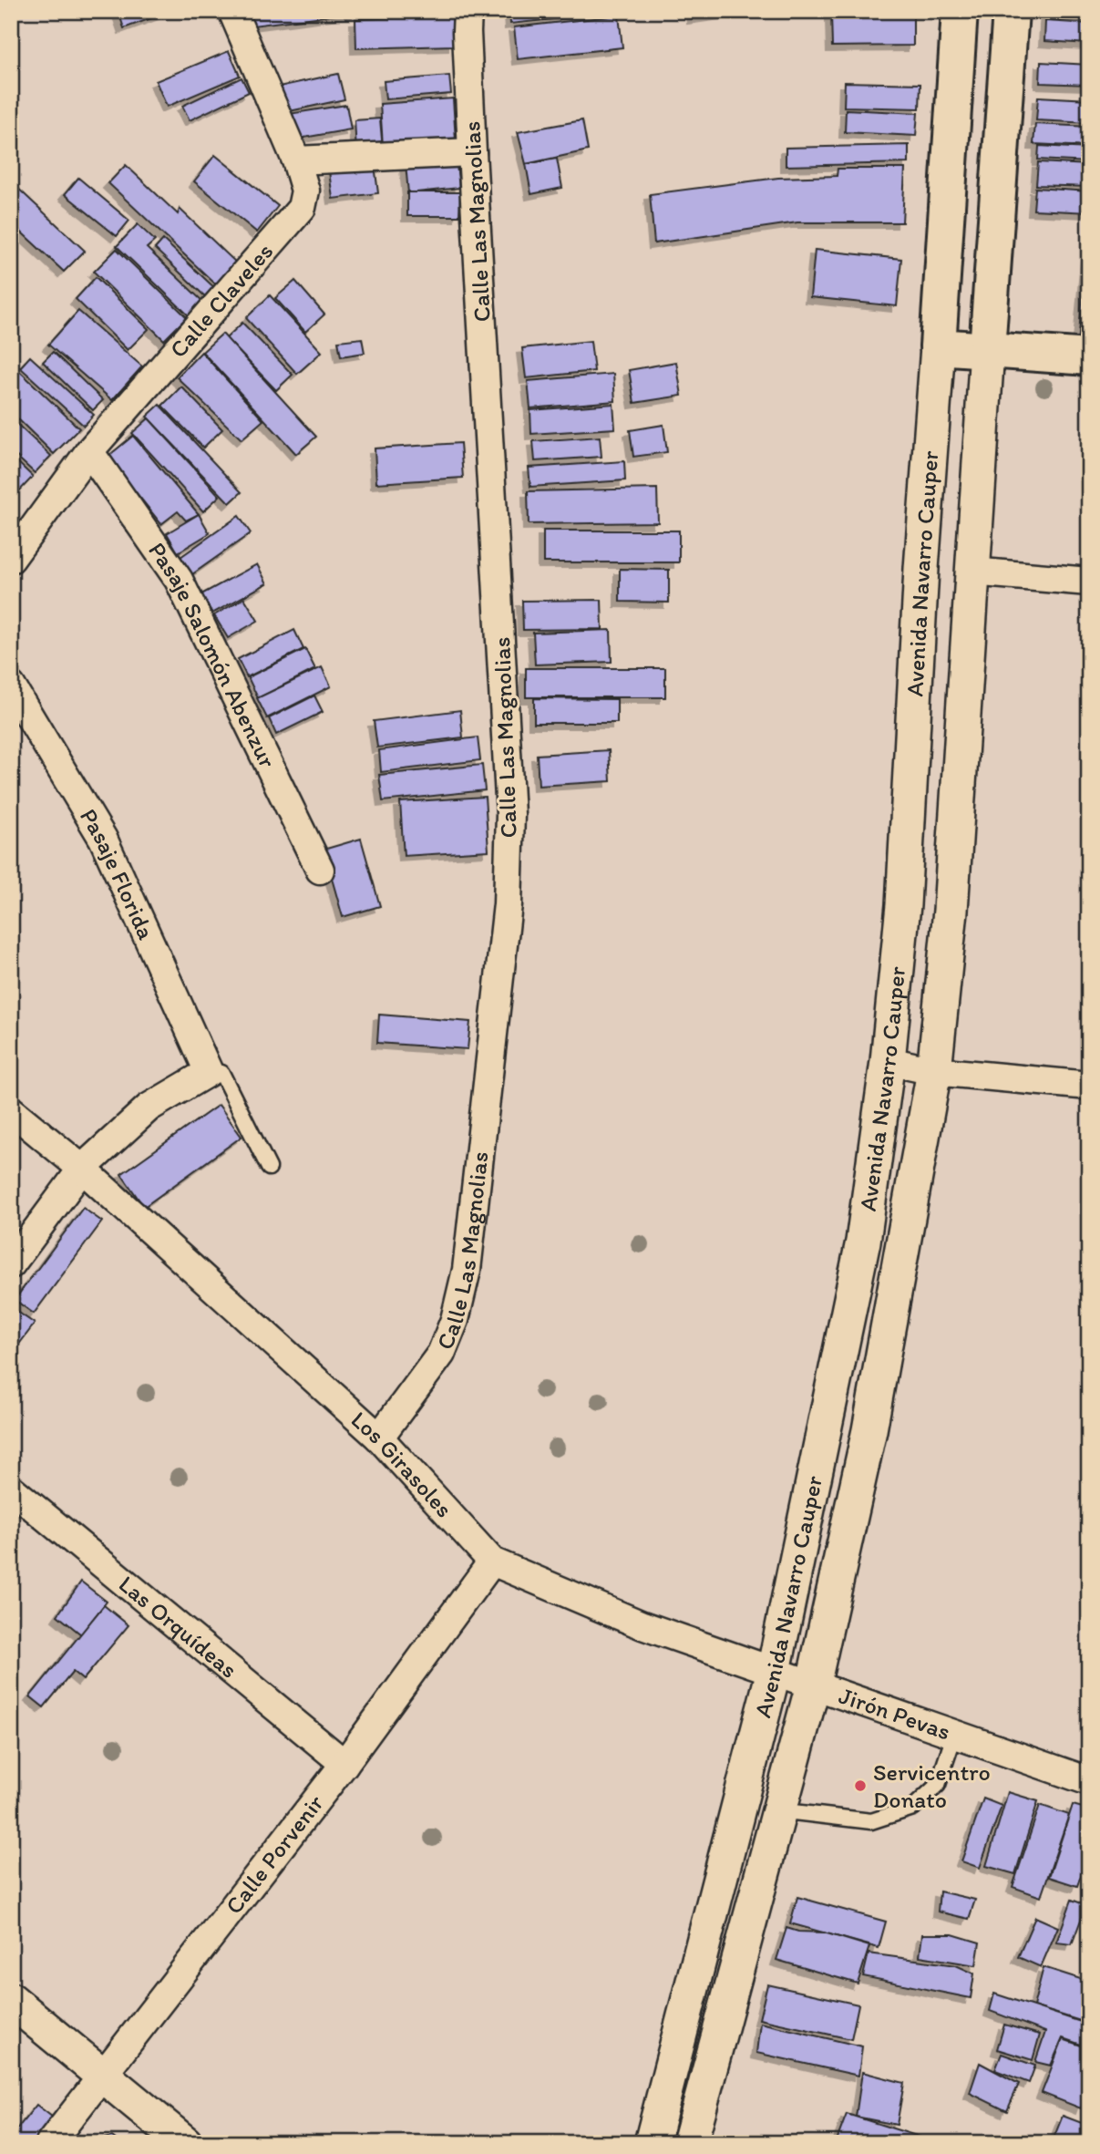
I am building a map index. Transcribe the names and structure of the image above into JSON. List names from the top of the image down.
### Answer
{
  "streets": {
    "main road": ["Avenida Navarro Cauper"],
    "street": [
      "Calle Las Magnolias",
      "Calle Claveles",
      "Pasaje Salomón Abenzur",
      "Pasaje Florida",
      "Los Girasoles",
      "Las Orquídeas",
      "Jirón Pevas",
      "Calle Porvenir"
    ]
  },
  "crossings": [
    ["Calle Las Magnolias", "Los Girasoles"],
    ["Calle Claveles", "Pasaje Salomón Abenzur"],
    ["Avenida Navarro Cauper", "Los Girasoles"],
    ["Avenida Navarro Cauper", "Jirón Pevas"],
    ["Los Girasoles", "Jirón Pevas"],
    ["Los Girasoles", "Calle Porvenir"],
    ["Las Orquídeas", "Calle Porvenir"]
  ],
  "places": ["Servicentro Donato"]
}
